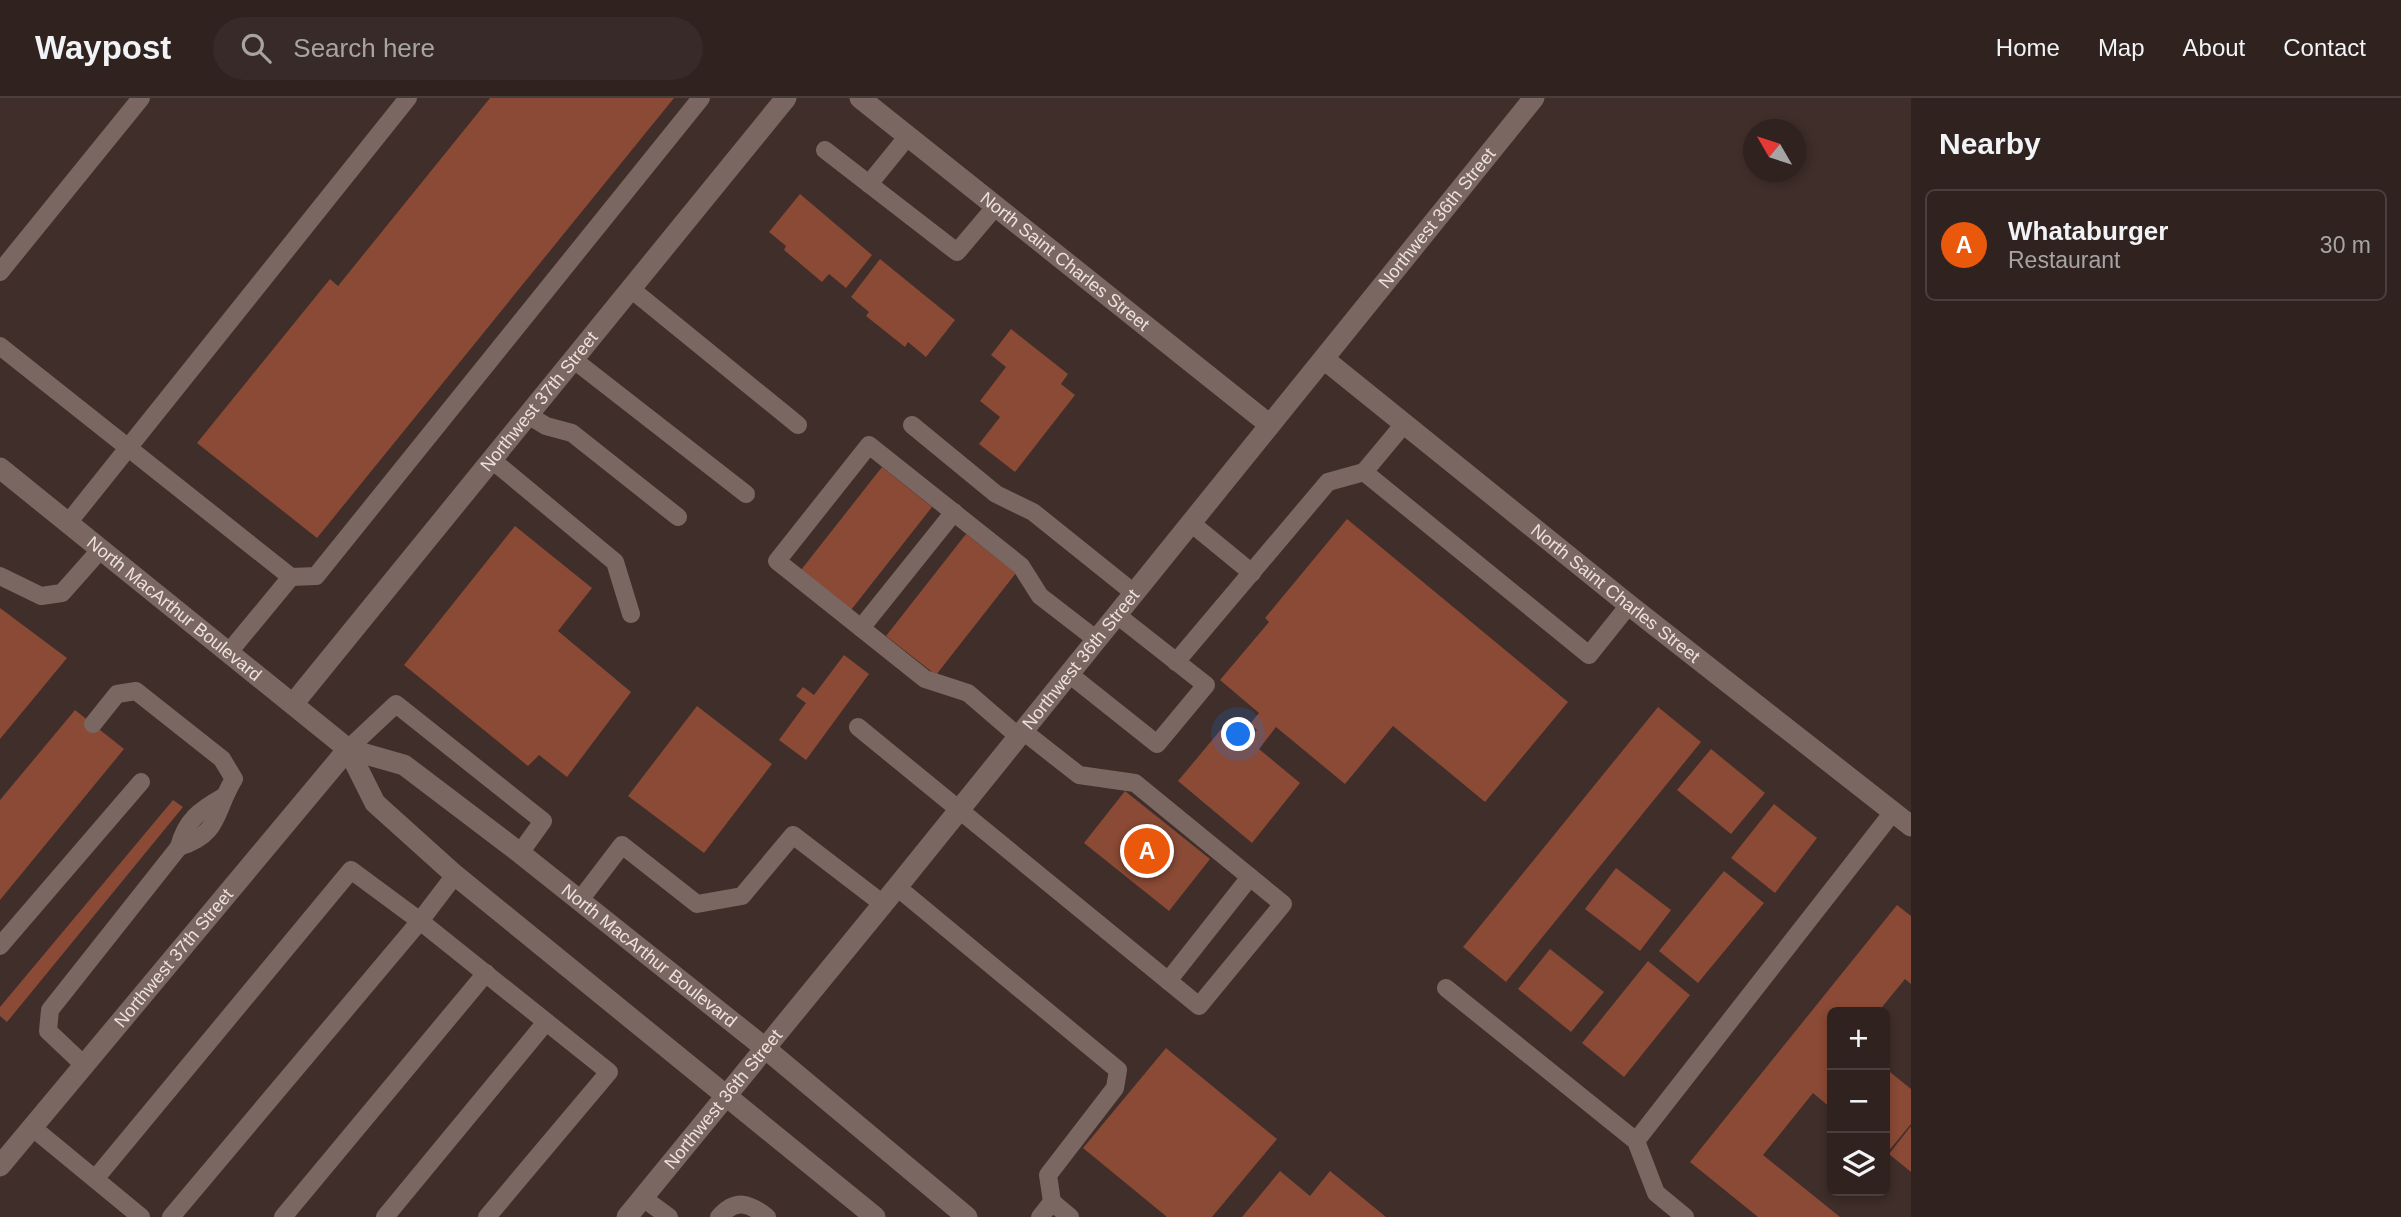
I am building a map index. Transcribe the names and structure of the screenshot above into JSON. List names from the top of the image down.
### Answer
{
  "streets": {
    "main road": [
      "Northwest 36th Street",
      "North Saint Charles Street",
      "Northwest 37th Street",
      "North MacArthur Boulevard"
    ]
  },
  "crossings": [
    ["Northwest 36th Street", "North Saint Charles Street"],
    ["Northwest 36th Street", "North MacArthur Boulevard"],
    ["Northwest 37th Street", "North MacArthur Boulevard"]
  ],
  "north": "top left",
  "page": {
    "header": "Waypost",
    "search": "Search here",
    "nav": [
      "Home",
      "Map",
      "About",
      "Contact"
    ],
    "heading": "Nearby",
    "list": [
      {
        "mark": "A",
        "name": "Whataburger",
        "note": "Restaurant",
        "value": "30 m"
      }
    ],
    "pins": "A",
    "map_buttons": ["+", "−"]
  }
}
